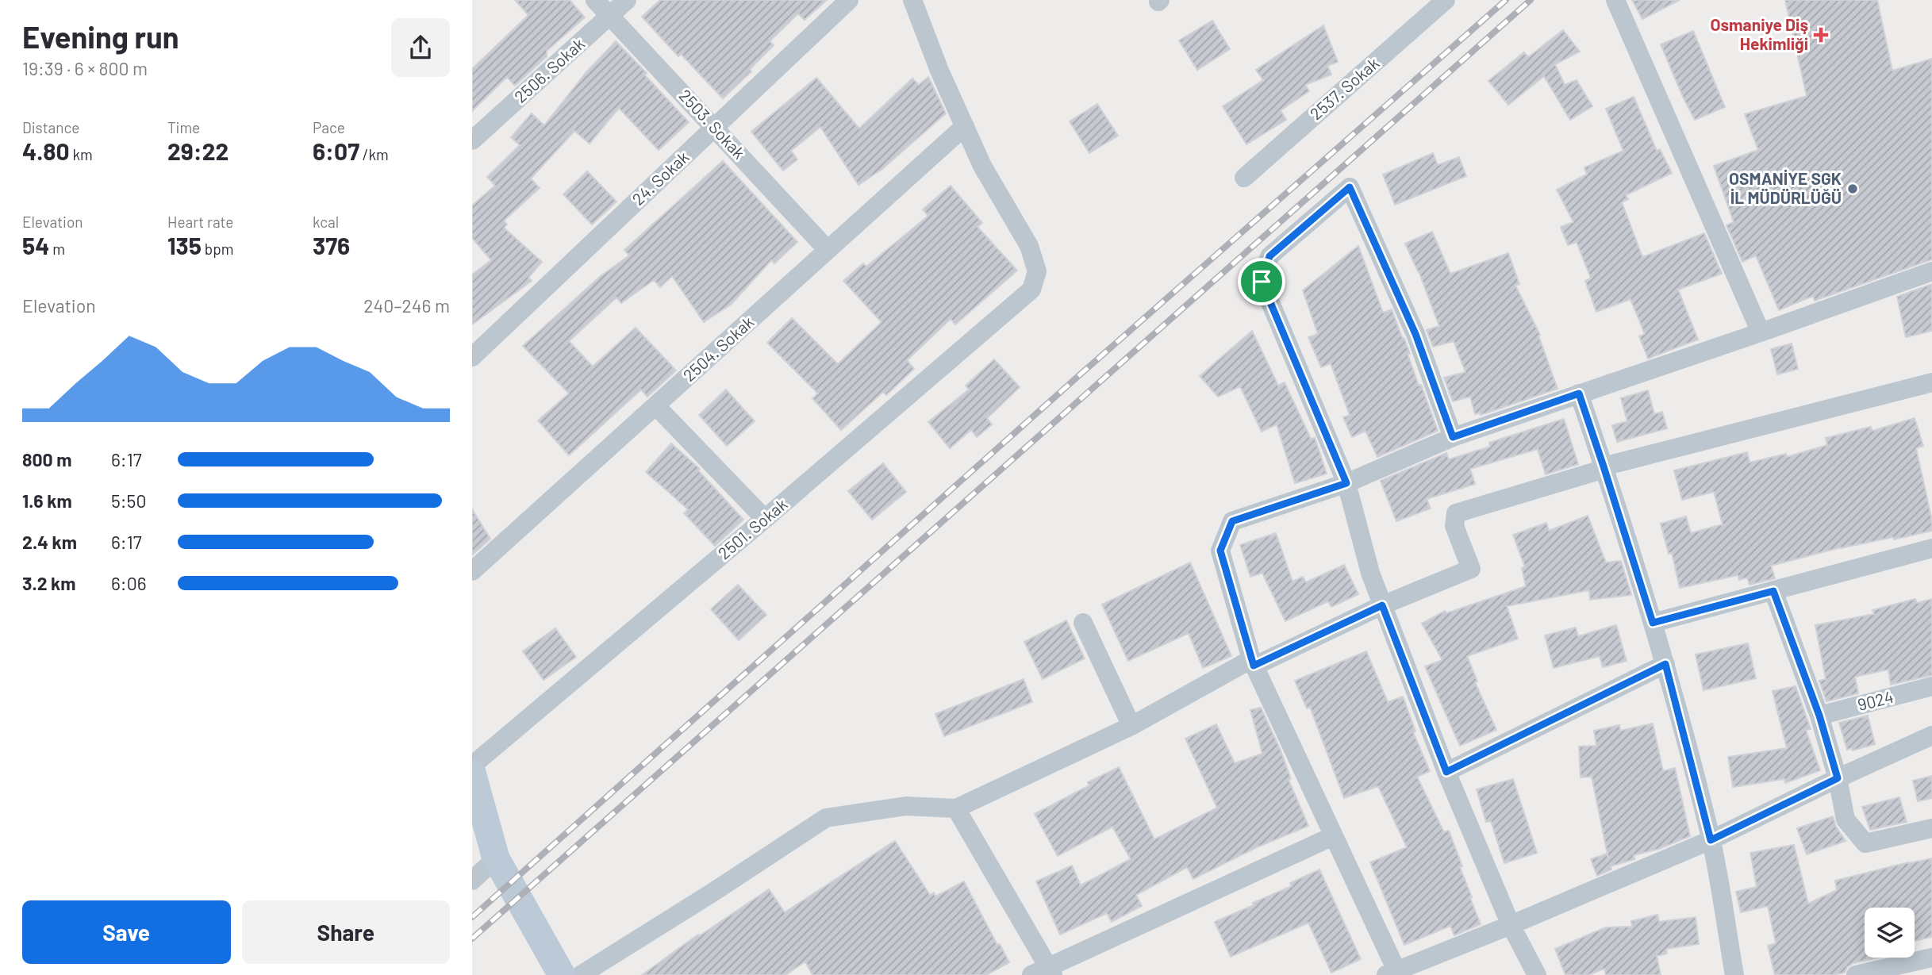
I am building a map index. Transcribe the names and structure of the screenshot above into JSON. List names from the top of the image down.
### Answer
{
  "streets": {
    "street": [
      "2506. Sokak",
      "2537. Sokak",
      "2503. Sokak",
      "24. Sokak",
      "2504. Sokak",
      "2501. Sokak",
      "9024"
    ]
  },
  "crossings": [
    ["2506. Sokak", "2503. Sokak"],
    ["2503. Sokak", "24. Sokak"],
    ["2503. Sokak", "2504. Sokak"],
    ["2504. Sokak", "2501. Sokak"]
  ],
  "places": {
    "health": ["Osmaniye Diş Hekimliği"],
    "other": ["OSMANİYE SGK İL MÜDÜRLÜĞÜ"]
  },
  "page": {
    "heading": ["Evening run", "19:39 · 6 × 800 m"],
    "stats": [
      ["Distance", "4.80 km"],
      ["Time", "29:22"],
      ["Pace", "6:07 /km"],
      ["Elevation", "54 m"],
      ["Heart rate", "135 bpm"],
      ["kcal", "376"]
    ],
    "chart": ["Elevation", "240–246 m"],
    "list": [
      {
        "name": "800 m",
        "note": "6:17"
      },
      {
        "name": "1.6 km",
        "note": "5:50"
      },
      {
        "name": "2.4 km",
        "note": "6:17"
      },
      {
        "name": "3.2 km",
        "note": "6:06"
      }
    ],
    "buttons": ["Save", "Share"]
  }
}
